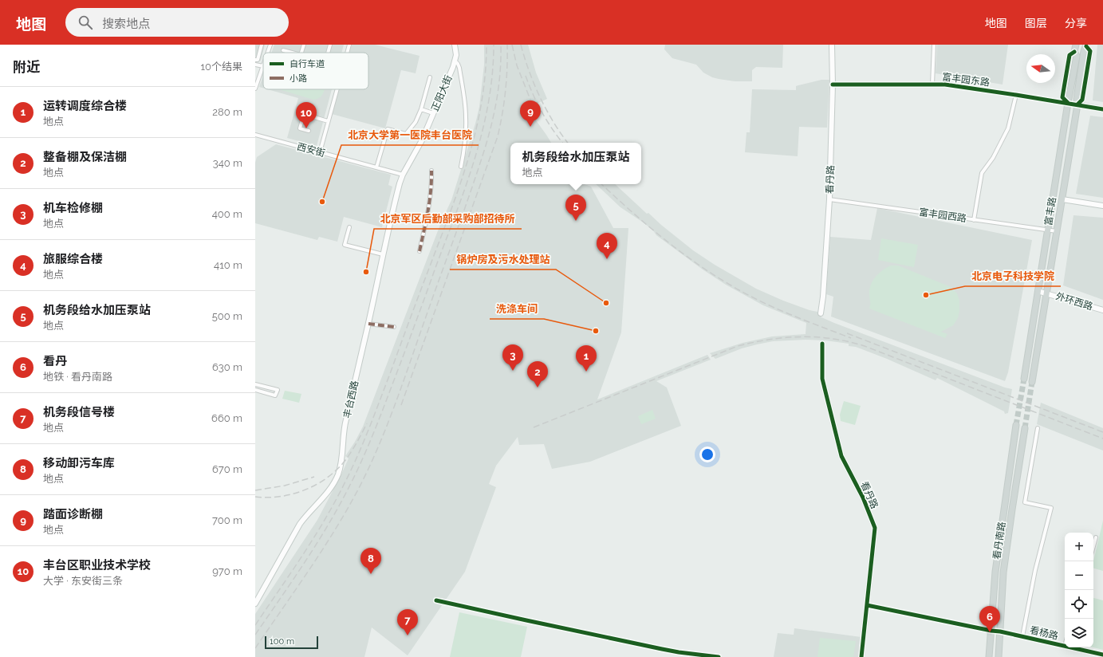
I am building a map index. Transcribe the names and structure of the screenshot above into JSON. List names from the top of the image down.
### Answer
{
  "streets": {
    "main road": ["富丰路", "看丹南路"],
    "street": [
      "富丰园东路",
      "正阳大街",
      "西安街",
      "看丹路",
      "富丰园西路",
      "外环西路",
      "丰台西路",
      "看杨路"
    ]
  },
  "crossings": [
    ["富丰园东路", "看丹路"],
    ["富丰园东路", "富丰路"],
    ["正阳大街", "西安街"],
    ["正阳大街", "丰台西路"],
    ["西安街", "丰台西路"],
    ["看丹路", "富丰园西路"],
    ["看丹路", "看杨路"],
    ["富丰路", "富丰园西路"],
    ["富丰路", "外环西路"],
    ["看丹南路", "看杨路"]
  ],
  "places": [
    "北京大学第一医院丰台医院",
    "北京军区后勤部采购部招待所",
    "北京电子科技学院",
    "锅炉房及污水处理站",
    "洗涤车间"
  ],
  "legend": ["自行车道", "小路"],
  "scale_bar": "100 m",
  "north": "left",
  "page": {
    "header": "地图",
    "search": "搜索地点",
    "nav": ["地图", "图层", "分享"],
    "heading": ["附近", "10个结果"],
    "list": [
      {
        "mark": "1",
        "name": "运转调度综合楼",
        "note": "地点",
        "value": "280 m"
      },
      {
        "mark": "2",
        "name": "整备棚及保洁棚",
        "note": "地点",
        "value": "340 m"
      },
      {
        "mark": "3",
        "name": "机车检修棚",
        "note": "地点",
        "value": "400 m"
      },
      {
        "mark": "4",
        "name": "旅服综合楼",
        "note": "地点",
        "value": "410 m"
      },
      {
        "mark": "5",
        "name": "机务段给水加压泵站",
        "note": "地点",
        "value": "500 m"
      },
      {
        "mark": "6",
        "name": "看丹",
        "note": "地铁 · 看丹南路",
        "value": "630 m"
      },
      {
        "mark": "7",
        "name": "机务段信号楼",
        "note": "地点",
        "value": "660 m"
      },
      {
        "mark": "8",
        "name": "移动卸污车库",
        "note": "地点",
        "value": "670 m"
      },
      {
        "mark": "9",
        "name": "踏面诊断棚",
        "note": "地点",
        "value": "700 m"
      },
      {
        "mark": "10",
        "name": "丰台区职业技术学校",
        "note": "大学 · 东安街三条",
        "value": "970 m"
      }
    ],
    "pins": [
      "9",
      "10",
      "5",
      "4",
      "3",
      "1",
      "2",
      "8",
      "6",
      "7"
    ],
    "popup": ["机务段给水加压泵站", "地点"],
    "map_buttons": ["+", "−"],
    "scale": "100 m"
  }
}
